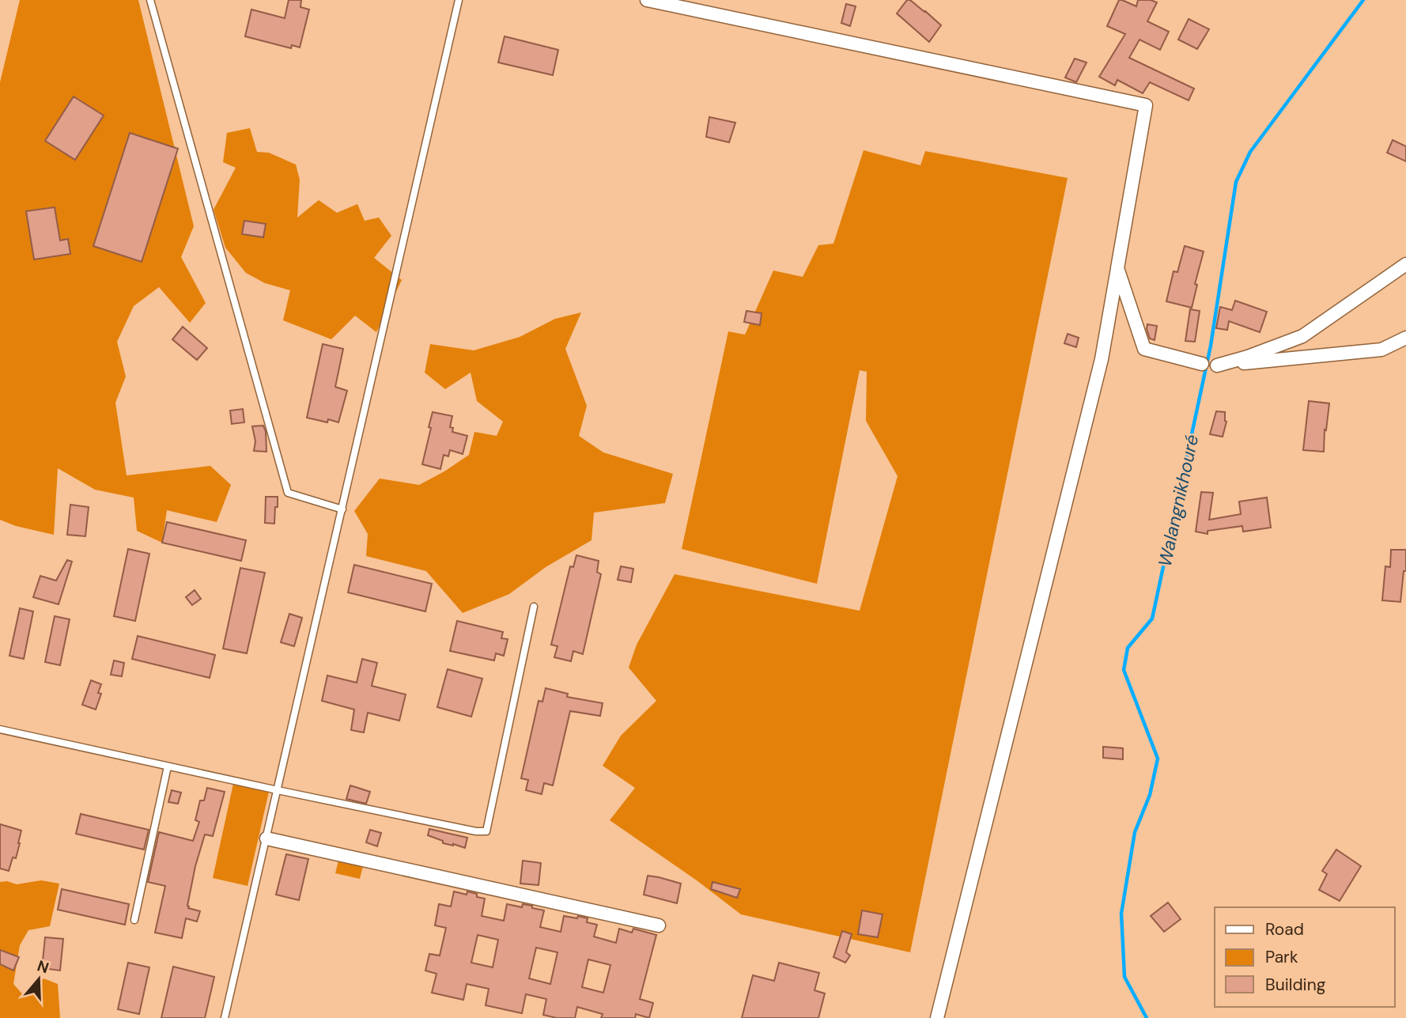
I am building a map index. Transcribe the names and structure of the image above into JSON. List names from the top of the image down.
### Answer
{
  "water": ["Walangnikhouré"],
  "legend": ["Road", "Park", "Building"],
  "north": "top"
}
